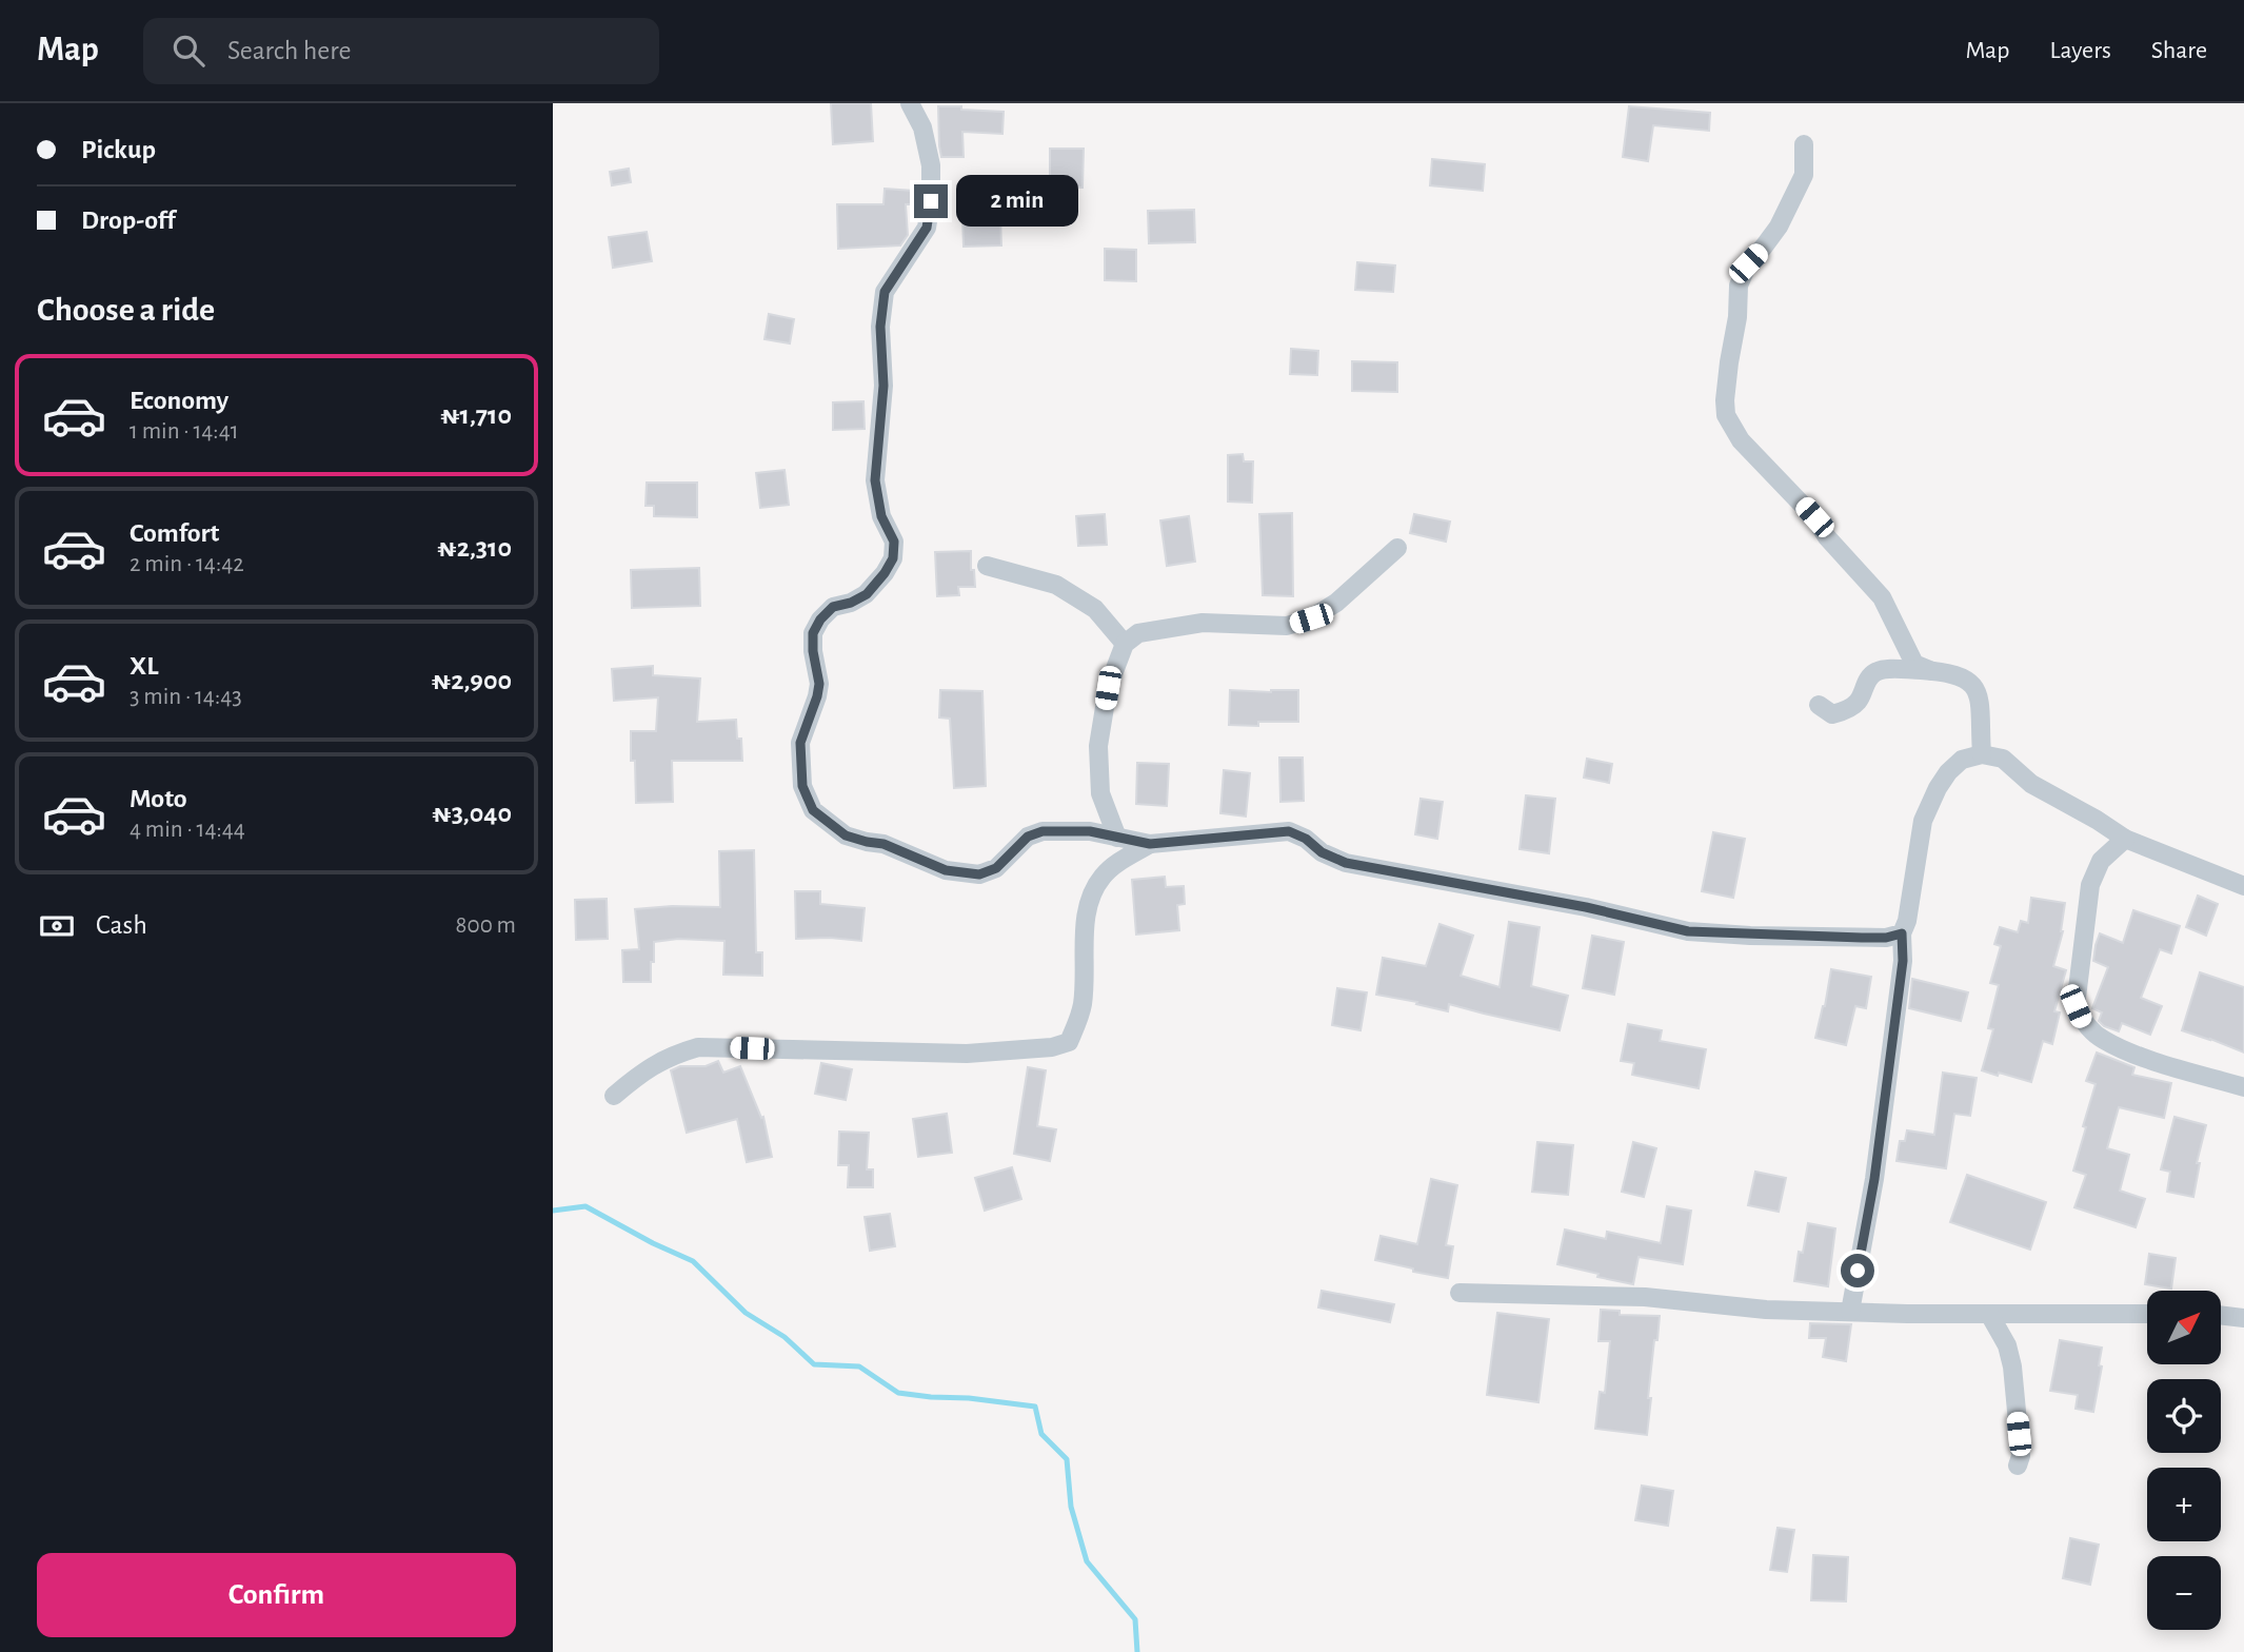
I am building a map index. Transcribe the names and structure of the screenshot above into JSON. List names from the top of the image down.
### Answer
{
  "north": "top right",
  "page": {
    "header": "Map",
    "search": "Search here",
    "nav": ["Map", "Layers", "Share"],
    "banner": ["Pickup", "Drop-off"],
    "bubble": "2 min",
    "heading": "Choose a ride",
    "list": [
      {
        "name": "Economy",
        "note": "1 min · 14:41",
        "value": "₦1,710"
      },
      {
        "name": "Comfort",
        "note": "2 min · 14:42",
        "value": "₦2,310"
      },
      {
        "name": "XL",
        "note": "3 min · 14:43",
        "value": "₦2,900"
      },
      {
        "name": "Moto",
        "note": "4 min · 14:44",
        "value": "₦3,040"
      }
    ],
    "pay": ["Cash", "800 m"],
    "map_buttons": ["+", "−"],
    "buttons": "Confirm"
  }
}
